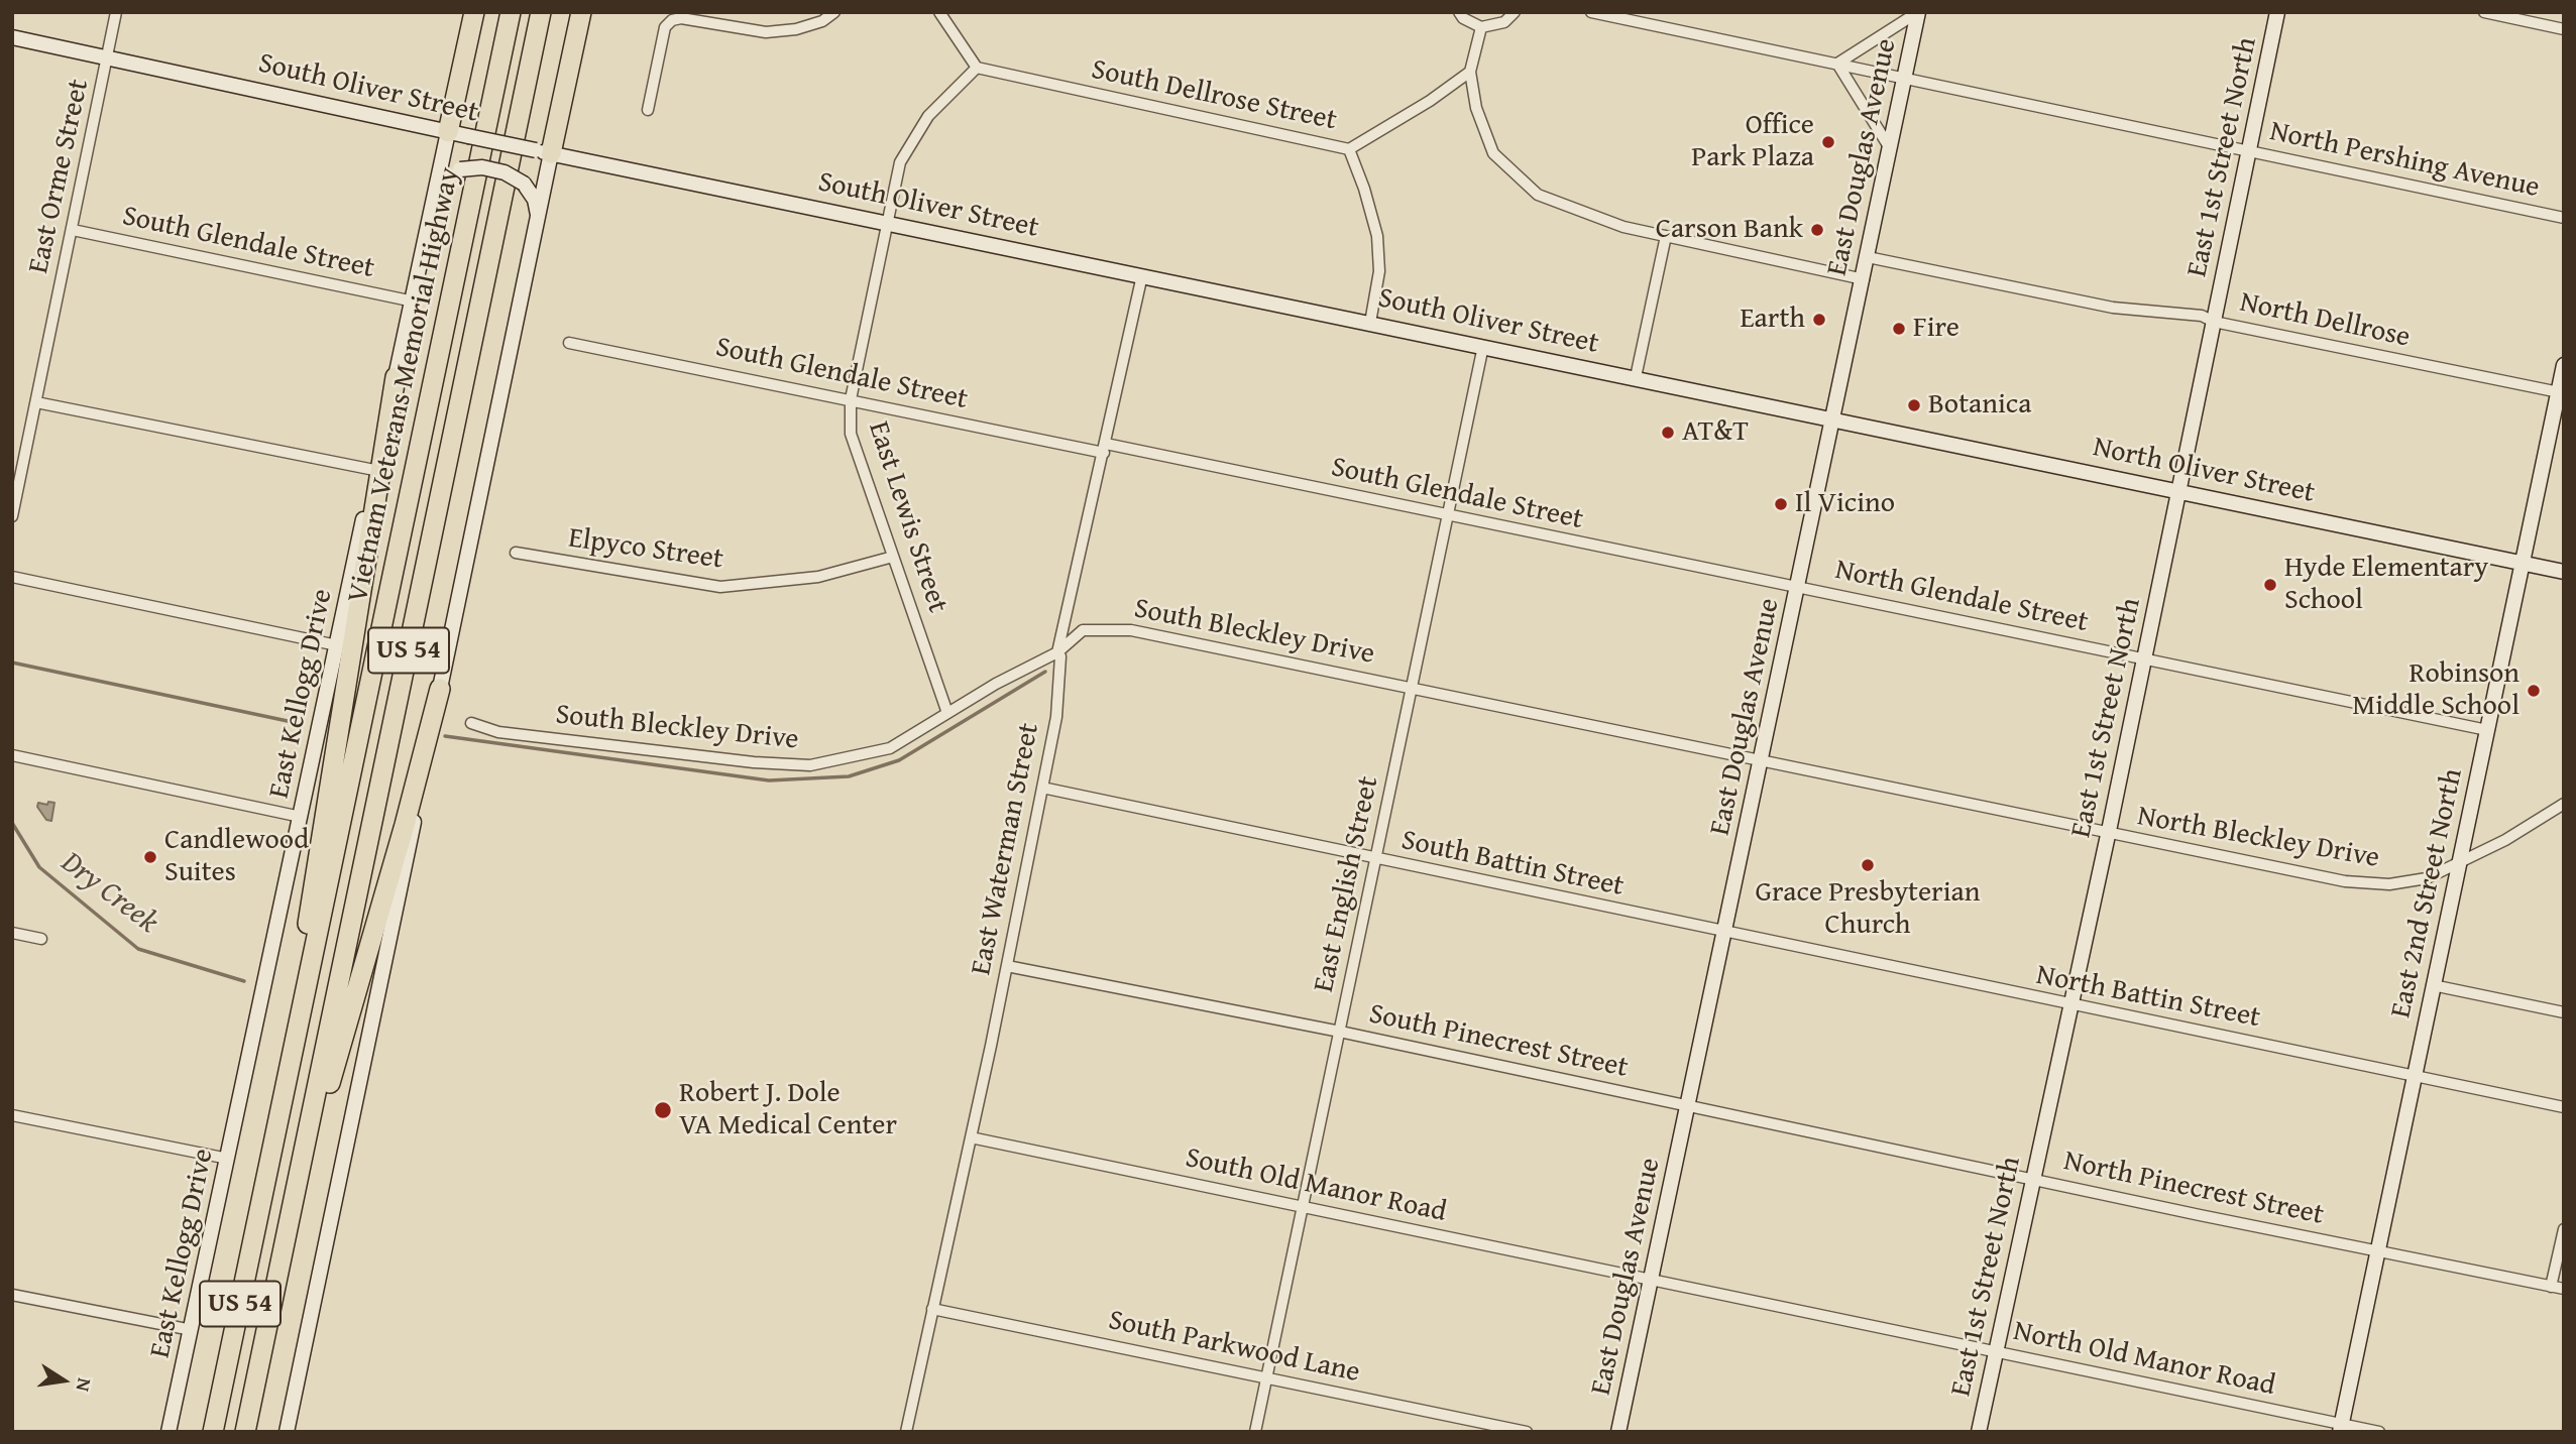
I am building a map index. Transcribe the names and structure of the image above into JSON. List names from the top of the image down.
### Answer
{
  "streets": {
    "highway": ["Vietnam Veterans Memorial Highway", "US 54"],
    "main road": [
      "South Oliver Street",
      "East Douglas Avenue",
      "East 1st Street North",
      "North Oliver Street",
      "East Kellogg Drive",
      "East 2nd Street North"
    ],
    "street": [
      "South Dellrose Street",
      "North Pershing Avenue",
      "East Orme Street",
      "South Glendale Street",
      "North Dellrose",
      "East Lewis Street",
      "Elpyco Street",
      "North Glendale Street",
      "South Bleckley Drive",
      "North Bleckley Drive",
      "East Waterman Street",
      "South Battin Street",
      "East English Street",
      "North Battin Street",
      "South Pinecrest Street",
      "South Old Manor Road",
      "North Pinecrest Street",
      "South Parkwood Lane",
      "North Old Manor Road"
    ]
  },
  "crossings": [
    ["South Oliver Street", "East Douglas Avenue"],
    ["South Oliver Street", "East Orme Street"],
    ["South Oliver Street", "North Oliver Street"],
    ["South Oliver Street", "East Lewis Street"],
    ["South Oliver Street", "East Kellogg Drive"],
    ["South Oliver Street", "East Waterman Street"],
    ["South Oliver Street", "East English Street"],
    ["South Dellrose Street", "East Lewis Street"],
    ["East Douglas Avenue", "North Pershing Avenue"],
    ["East Douglas Avenue", "South Glendale Street"],
    ["East Douglas Avenue", "North Dellrose"],
    ["East Douglas Avenue", "North Oliver Street"],
    ["East Douglas Avenue", "North Glendale Street"],
    ["East Douglas Avenue", "South Bleckley Drive"],
    ["East Douglas Avenue", "North Bleckley Drive"],
    ["East Douglas Avenue", "South Battin Street"],
    ["East Douglas Avenue", "North Battin Street"],
    ["East Douglas Avenue", "South Pinecrest Street"],
    ["East Douglas Avenue", "South Old Manor Road"],
    ["East Douglas Avenue", "North Pinecrest Street"],
    ["East Douglas Avenue", "North Old Manor Road"],
    ["East 1st Street North", "North Pershing Avenue"],
    ["East 1st Street North", "North Dellrose"],
    ["East 1st Street North", "North Oliver Street"],
    ["East 1st Street North", "North Glendale Street"],
    ["East 1st Street North", "North Bleckley Drive"],
    ["East 1st Street North", "North Battin Street"],
    ["East 1st Street North", "North Pinecrest Street"],
    ["East 1st Street North", "North Old Manor Road"],
    ["East Orme Street", "South Glendale Street"],
    ["South Glendale Street", "East Lewis Street"],
    ["South Glendale Street", "North Glendale Street"],
    ["South Glendale Street", "East Kellogg Drive"],
    ["South Glendale Street", "East Waterman Street"],
    ["South Glendale Street", "East English Street"],
    ["North Dellrose", "East 2nd Street North"],
    ["North Oliver Street", "East 2nd Street North"],
    ["East Lewis Street", "Elpyco Street"],
    ["East Lewis Street", "South Bleckley Drive"],
    ["North Glendale Street", "East 2nd Street North"],
    ["South Bleckley Drive", "North Bleckley Drive"],
    ["South Bleckley Drive", "East Waterman Street"],
    ["South Bleckley Drive", "East English Street"],
    ["North Bleckley Drive", "East 2nd Street North"],
    ["East Waterman Street", "South Battin Street"],
    ["East Waterman Street", "South Pinecrest Street"],
    ["East Waterman Street", "South Old Manor Road"],
    ["East Waterman Street", "South Parkwood Lane"],
    ["South Battin Street", "East English Street"],
    ["South Battin Street", "North Battin Street"],
    ["East English Street", "South Pinecrest Street"],
    ["East English Street", "South Old Manor Road"],
    ["East English Street", "South Parkwood Lane"],
    ["East 2nd Street North", "North Battin Street"],
    ["East 2nd Street North", "North Pinecrest Street"],
    ["East 2nd Street North", "North Old Manor Road"],
    ["South Pinecrest Street", "North Pinecrest Street"],
    ["South Old Manor Road", "North Old Manor Road"]
  ],
  "water": ["Dry Creek"],
  "places": [
    "Office Park Plaza",
    "Carson Bank",
    "Earth",
    "Fire",
    "Botanica",
    "AT&T",
    "Il Vicino",
    "Hyde Elementary School",
    "Robinson Middle School",
    "Candlewood Suites",
    "Grace Presbyterian Church",
    "Robert J. Dole VA Medical Center"
  ],
  "north": "right"
}
